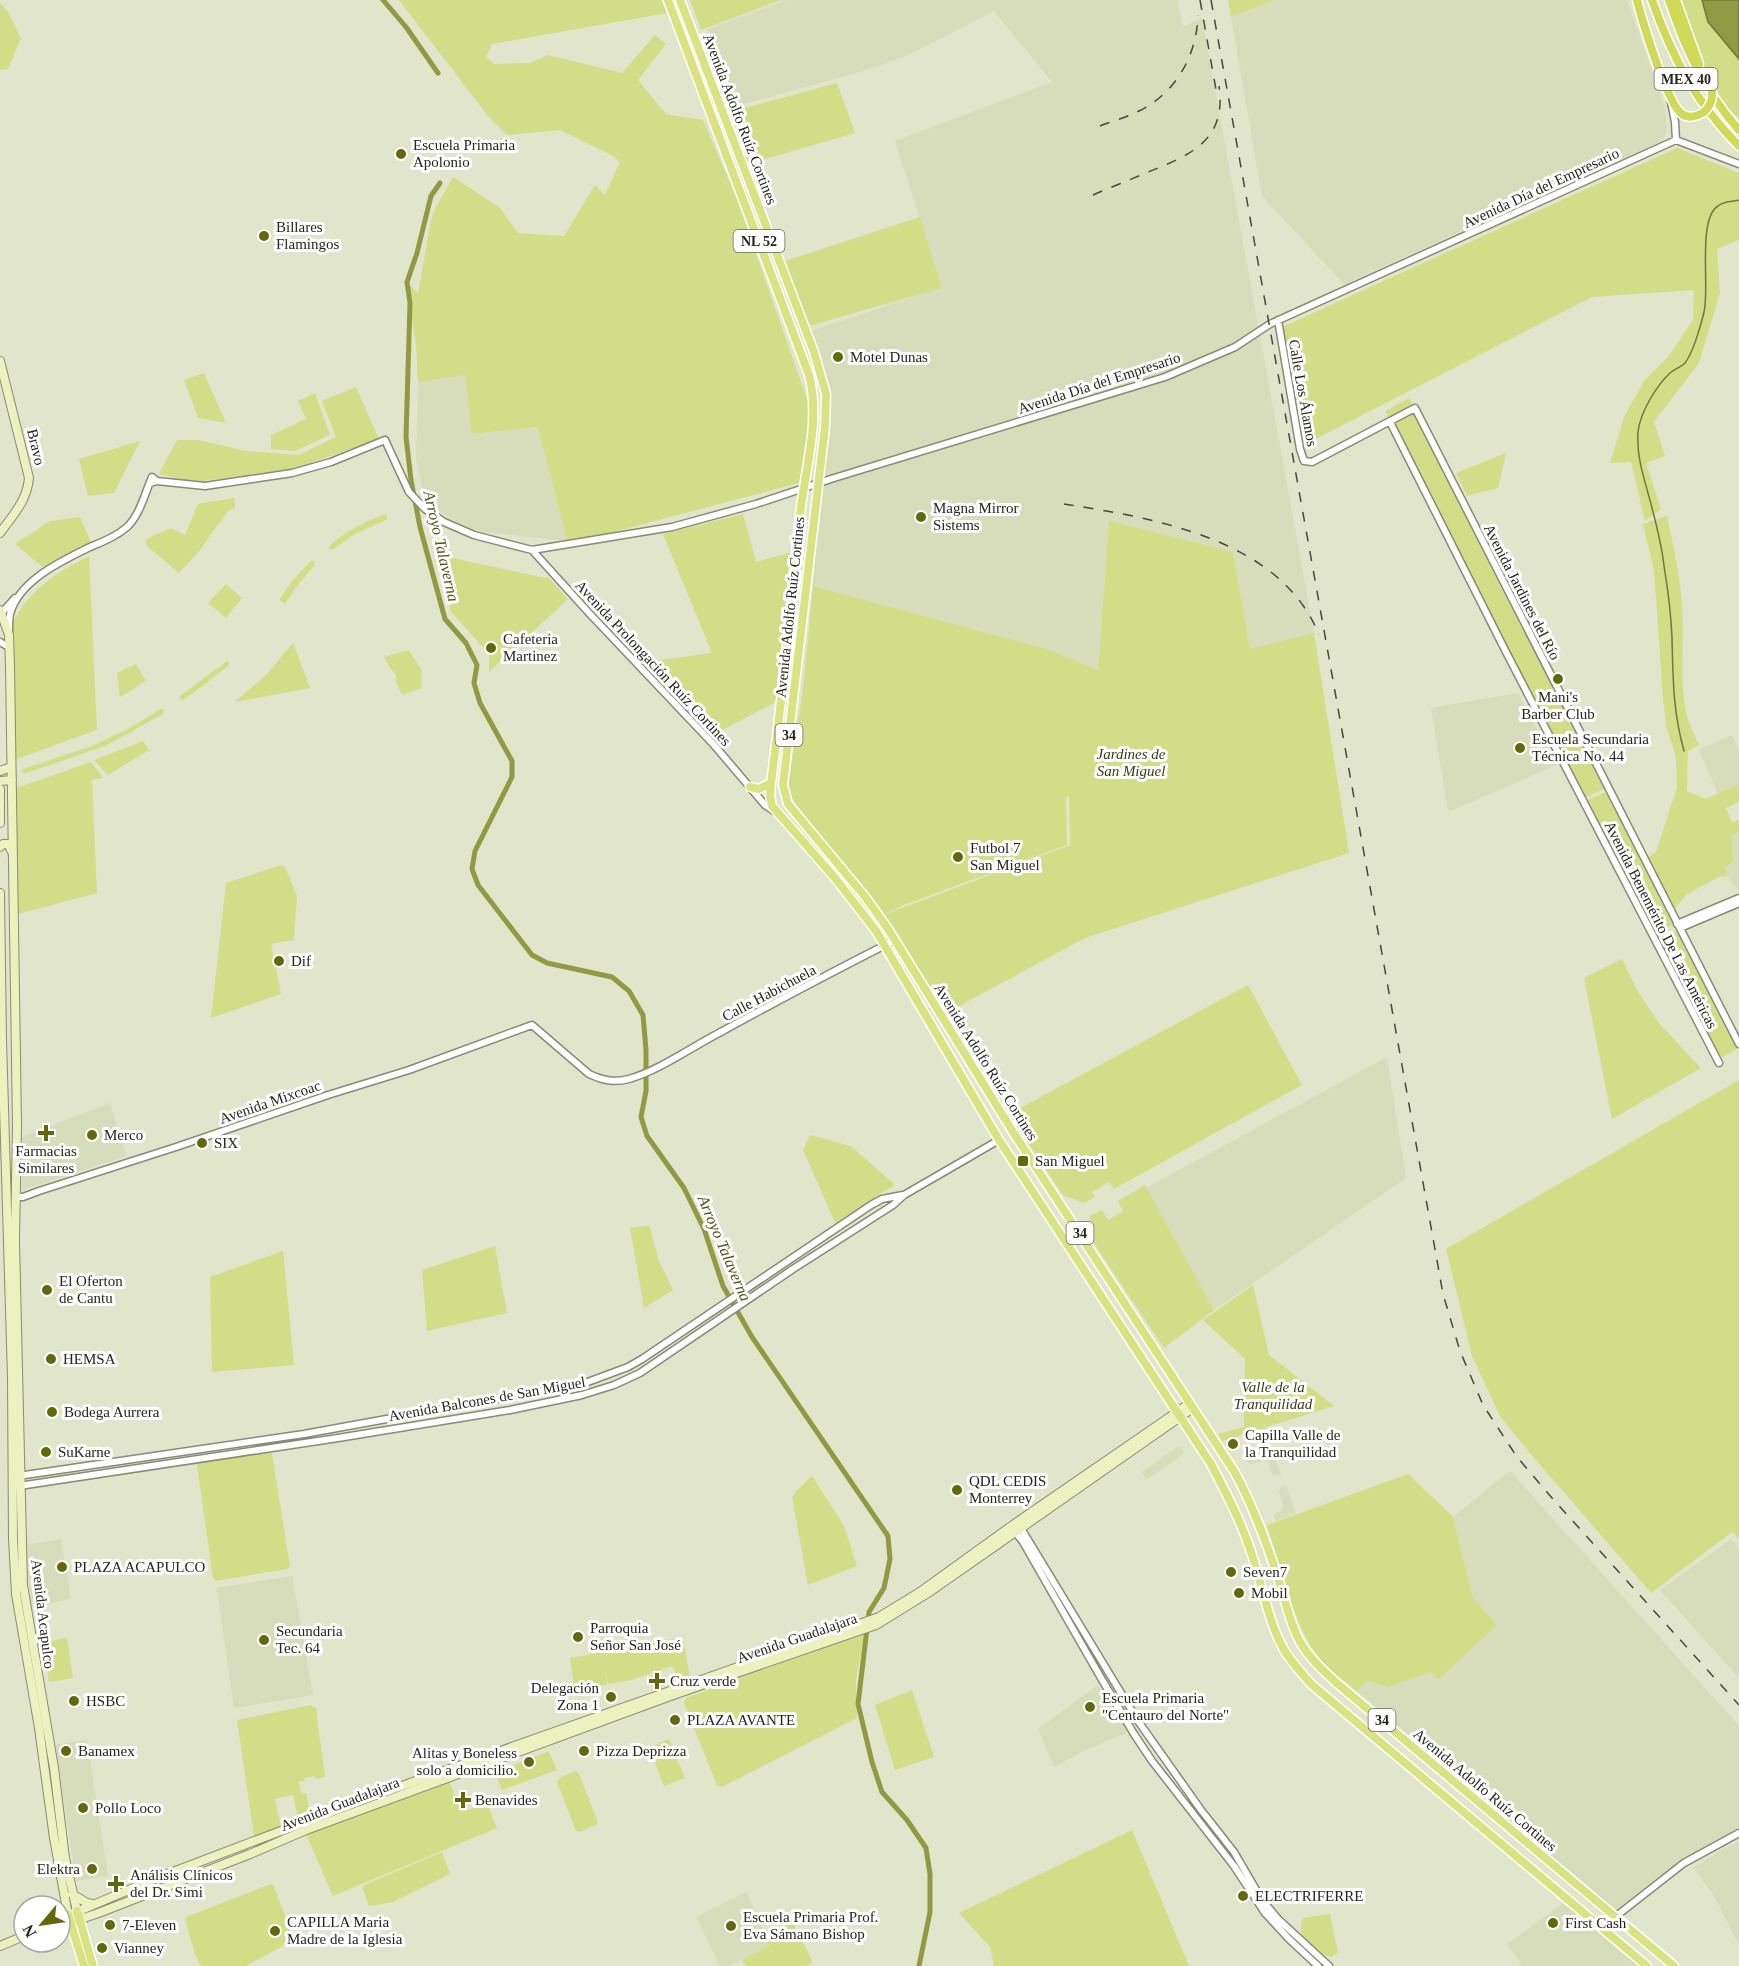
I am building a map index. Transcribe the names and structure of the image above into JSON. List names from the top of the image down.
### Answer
{
  "streets": {
    "highway": ["MEX 40"],
    "main road": [
      "Avenida Adolfo Ruíz Cortines",
      "NL 52",
      "Bravo",
      "34",
      "Avenida Acapulco",
      "Avenida Guadalajara"
    ],
    "street": [
      "Avenida Día del Empresario",
      "Calle Los Álamos",
      "Avenida Jardines del Río",
      "Avenida Prolongación Ruíz Cortines",
      "Avenida Benemérito De Las Américas",
      "Calle Habichuela",
      "Avenida Mixcoac",
      "Avenida Balcones de San Miguel"
    ]
  },
  "crossings": [
    ["Avenida Adolfo Ruíz Cortines", "Avenida Día del Empresario"],
    ["Avenida Adolfo Ruíz Cortines", "Avenida Prolongación Ruíz Cortines"],
    ["Avenida Adolfo Ruíz Cortines", "Calle Habichuela"],
    ["Avenida Adolfo Ruíz Cortines", "Avenida Balcones de San Miguel"],
    ["Avenida Adolfo Ruíz Cortines", "Avenida Guadalajara"],
    ["Avenida Día del Empresario", "Calle Los Álamos"],
    ["Avenida Día del Empresario", "Avenida Prolongación Ruíz Cortines"],
    ["Calle Los Álamos", "Avenida Jardines del Río"],
    ["Calle Los Álamos", "Avenida Benemérito De Las Américas"],
    ["Avenida Jardines del Río", "Avenida Benemérito De Las Américas"],
    ["Calle Habichuela", "Avenida Mixcoac"],
    ["Avenida Mixcoac", "Avenida Acapulco"],
    ["Avenida Balcones de San Miguel", "Avenida Acapulco"]
  ],
  "water": ["Arroyo Talaverna"],
  "parks": ["Jardines de San Miguel", "Valle de la Tranquilidad"],
  "places": {
    "other": [
      "Escuela Primaria Apolonio",
      "Billares Flamingos",
      "Motel Dunas",
      "Magna Mirror Sistems",
      "Cafeteria Martinez",
      "Mani's Barber Club",
      "Escuela Secundaria Técnica No. 44",
      "Futbol 7 San Miguel",
      "Dif",
      "Merco",
      "SIX",
      "El Oferton de Cantu",
      "HEMSA",
      "Bodega Aurrera",
      "Capilla Valle de la Tranquilidad",
      "SuKarne",
      "QDL CEDIS Monterrey",
      "PLAZA ACAPULCO",
      "Seven7",
      "Mobil",
      "Parroquia Señor San José",
      "Secundaria Tec. 64",
      "Delegación Zona 1",
      "HSBC",
      "Escuela Primaria \"Centauro del Norte\"",
      "PLAZA AVANTE",
      "Banamex",
      "Pizza Deprizza",
      "Alitas y Boneless solo a domicilio.",
      "Pollo Loco",
      "Elektra",
      "ELECTRIFERRE",
      "First Cash",
      "7-Eleven",
      "Escuela Primaria Prof. Eva Sámano Bishop",
      "CAPILLA Maria Madre de la Iglesia",
      "Vianney"
    ],
    "health": [
      "Farmacias Similares",
      "Cruz verde",
      "Benavides",
      "Análisis Clínicos del Dr. Simi"
    ],
    "transit": ["San Miguel"]
  },
  "north": "bottom left"
}
